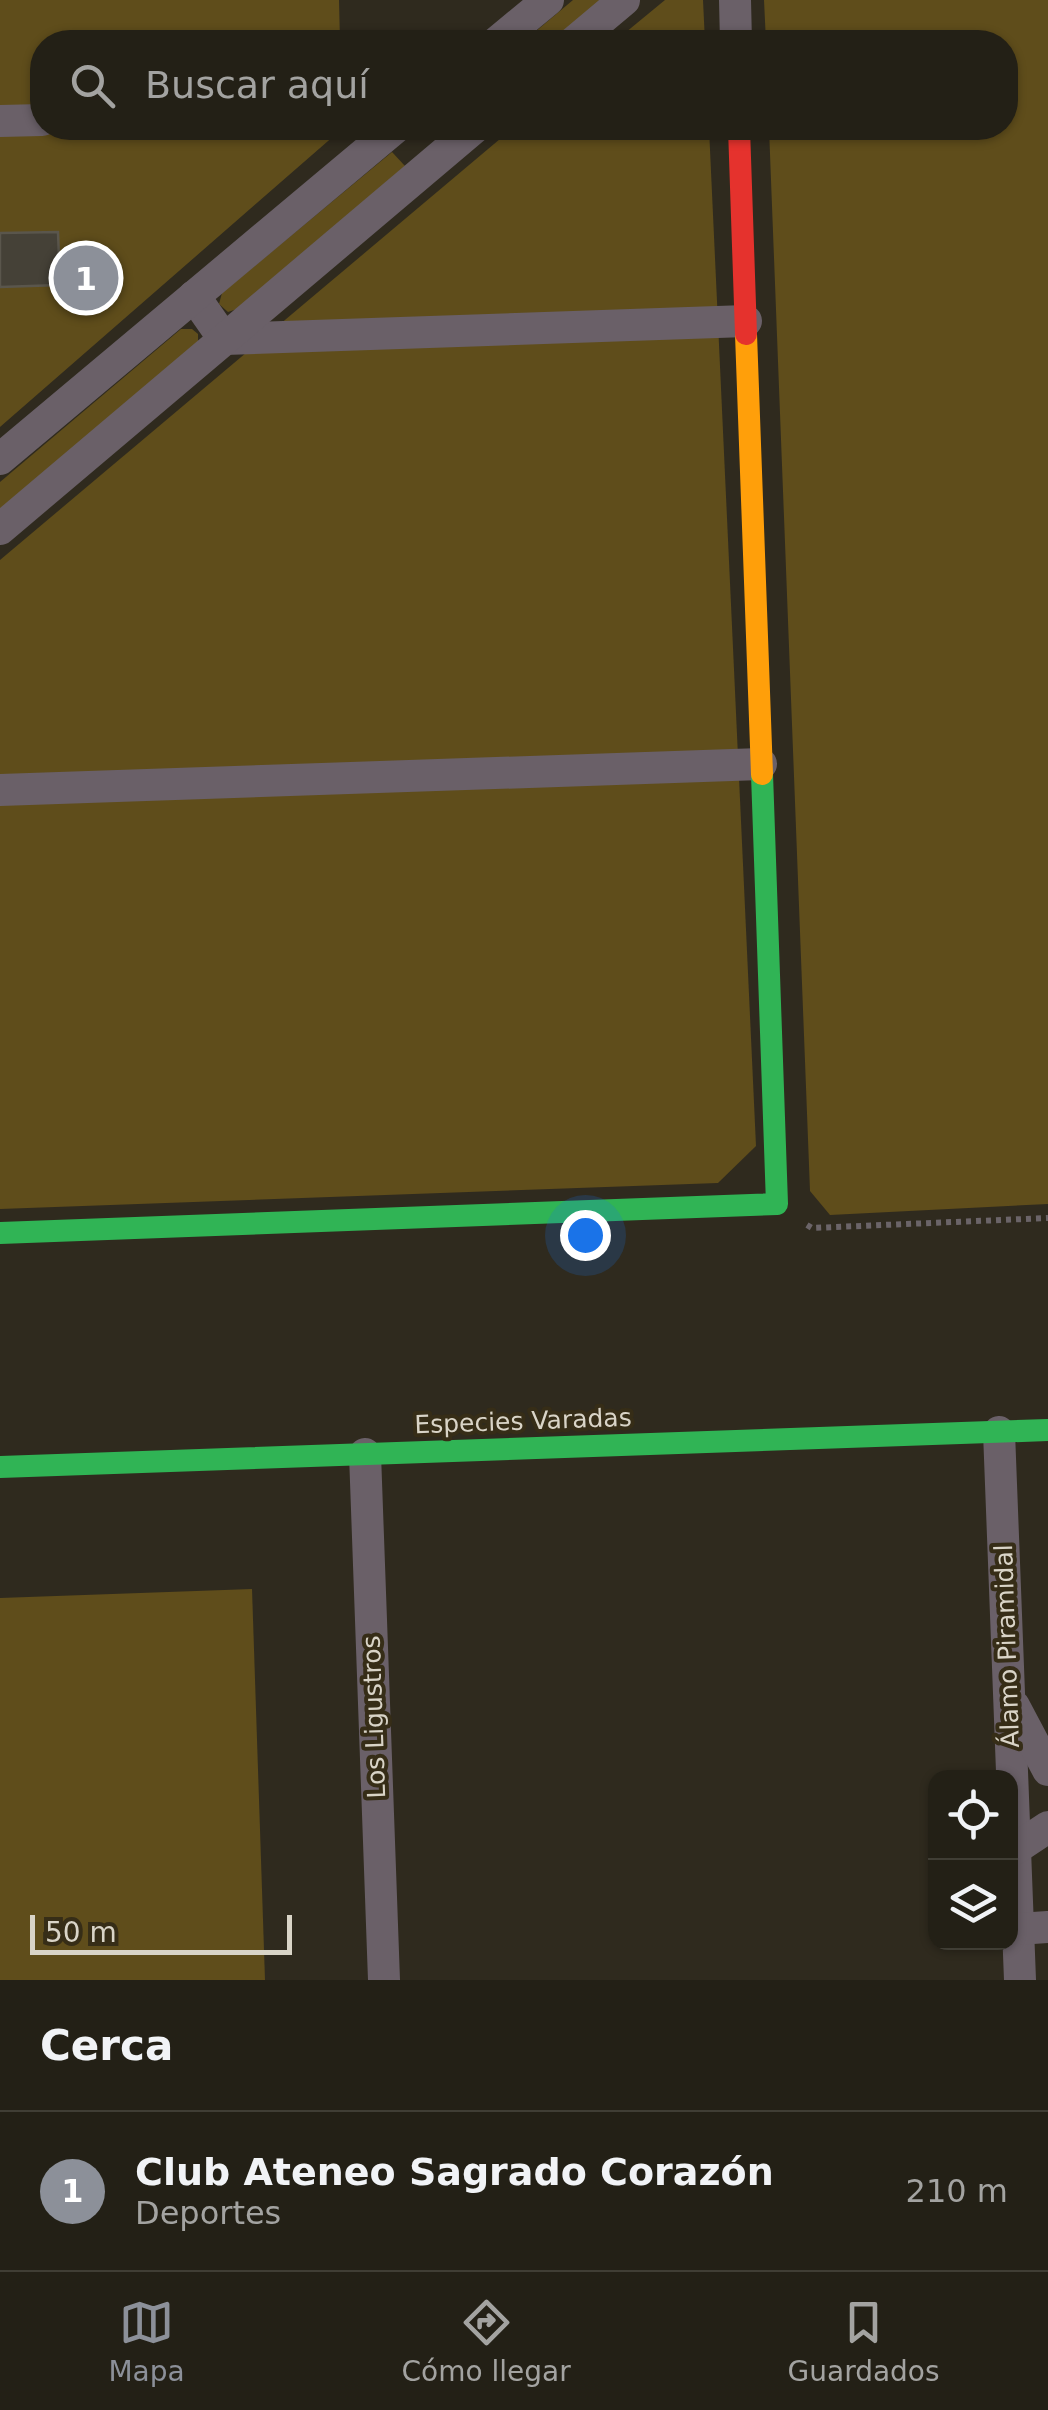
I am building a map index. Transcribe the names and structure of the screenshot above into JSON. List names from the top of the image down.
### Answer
{
  "streets": {
    "street": ["Especies Varadas", "Álamo Piramidal", "Los Ligustros"]
  },
  "crossings": [
    ["Especies Varadas", "Álamo Piramidal"],
    ["Especies Varadas", "Los Ligustros"]
  ],
  "scale_bar": "50 m",
  "page": {
    "search": "Buscar aquí",
    "pins": "1",
    "scale": "50 m",
    "heading": "Cerca",
    "list": [
      {
        "mark": "1",
        "name": "Club Ateneo Sagrado Corazón",
        "note": "Deportes",
        "value": "210 m"
      }
    ],
    "nav": ["Mapa", "Cómo llegar", "Guardados"]
  }
}
